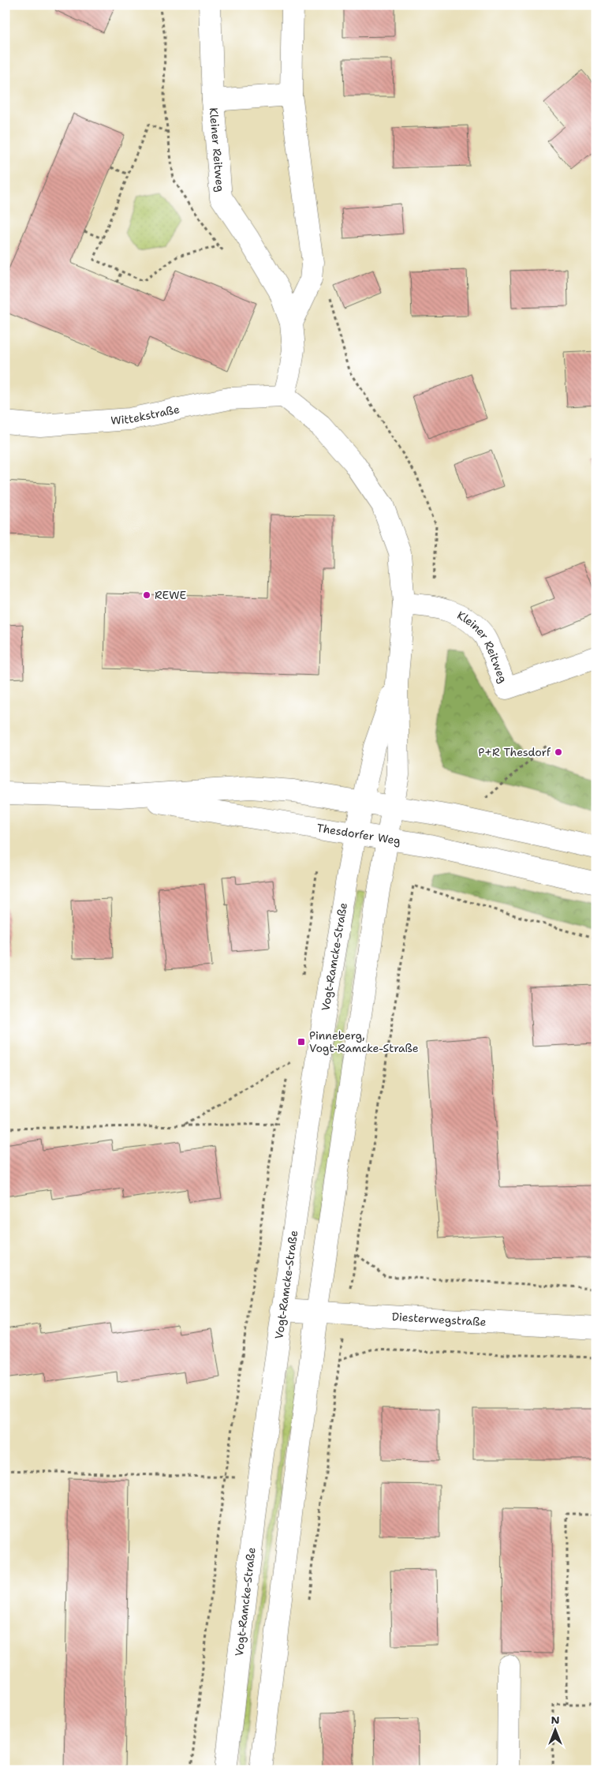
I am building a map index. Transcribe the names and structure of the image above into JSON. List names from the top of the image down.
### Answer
{
  "streets": {
    "street": [
      "Kleiner Reitweg",
      "Wittekstraße",
      "Thesdorfer Weg",
      "Vogt-Ramcke-Straße",
      "Diesterwegstraße"
    ]
  },
  "crossings": [
    ["Kleiner Reitweg", "Wittekstraße"],
    ["Thesdorfer Weg", "Vogt-Ramcke-Straße"],
    ["Vogt-Ramcke-Straße", "Diesterwegstraße"]
  ],
  "places": {
    "other": ["REWE", "P+R Thesdorf"],
    "transit": ["Pinneberg, Vogt-Ramcke-Straße"]
  },
  "north": "top"
}
